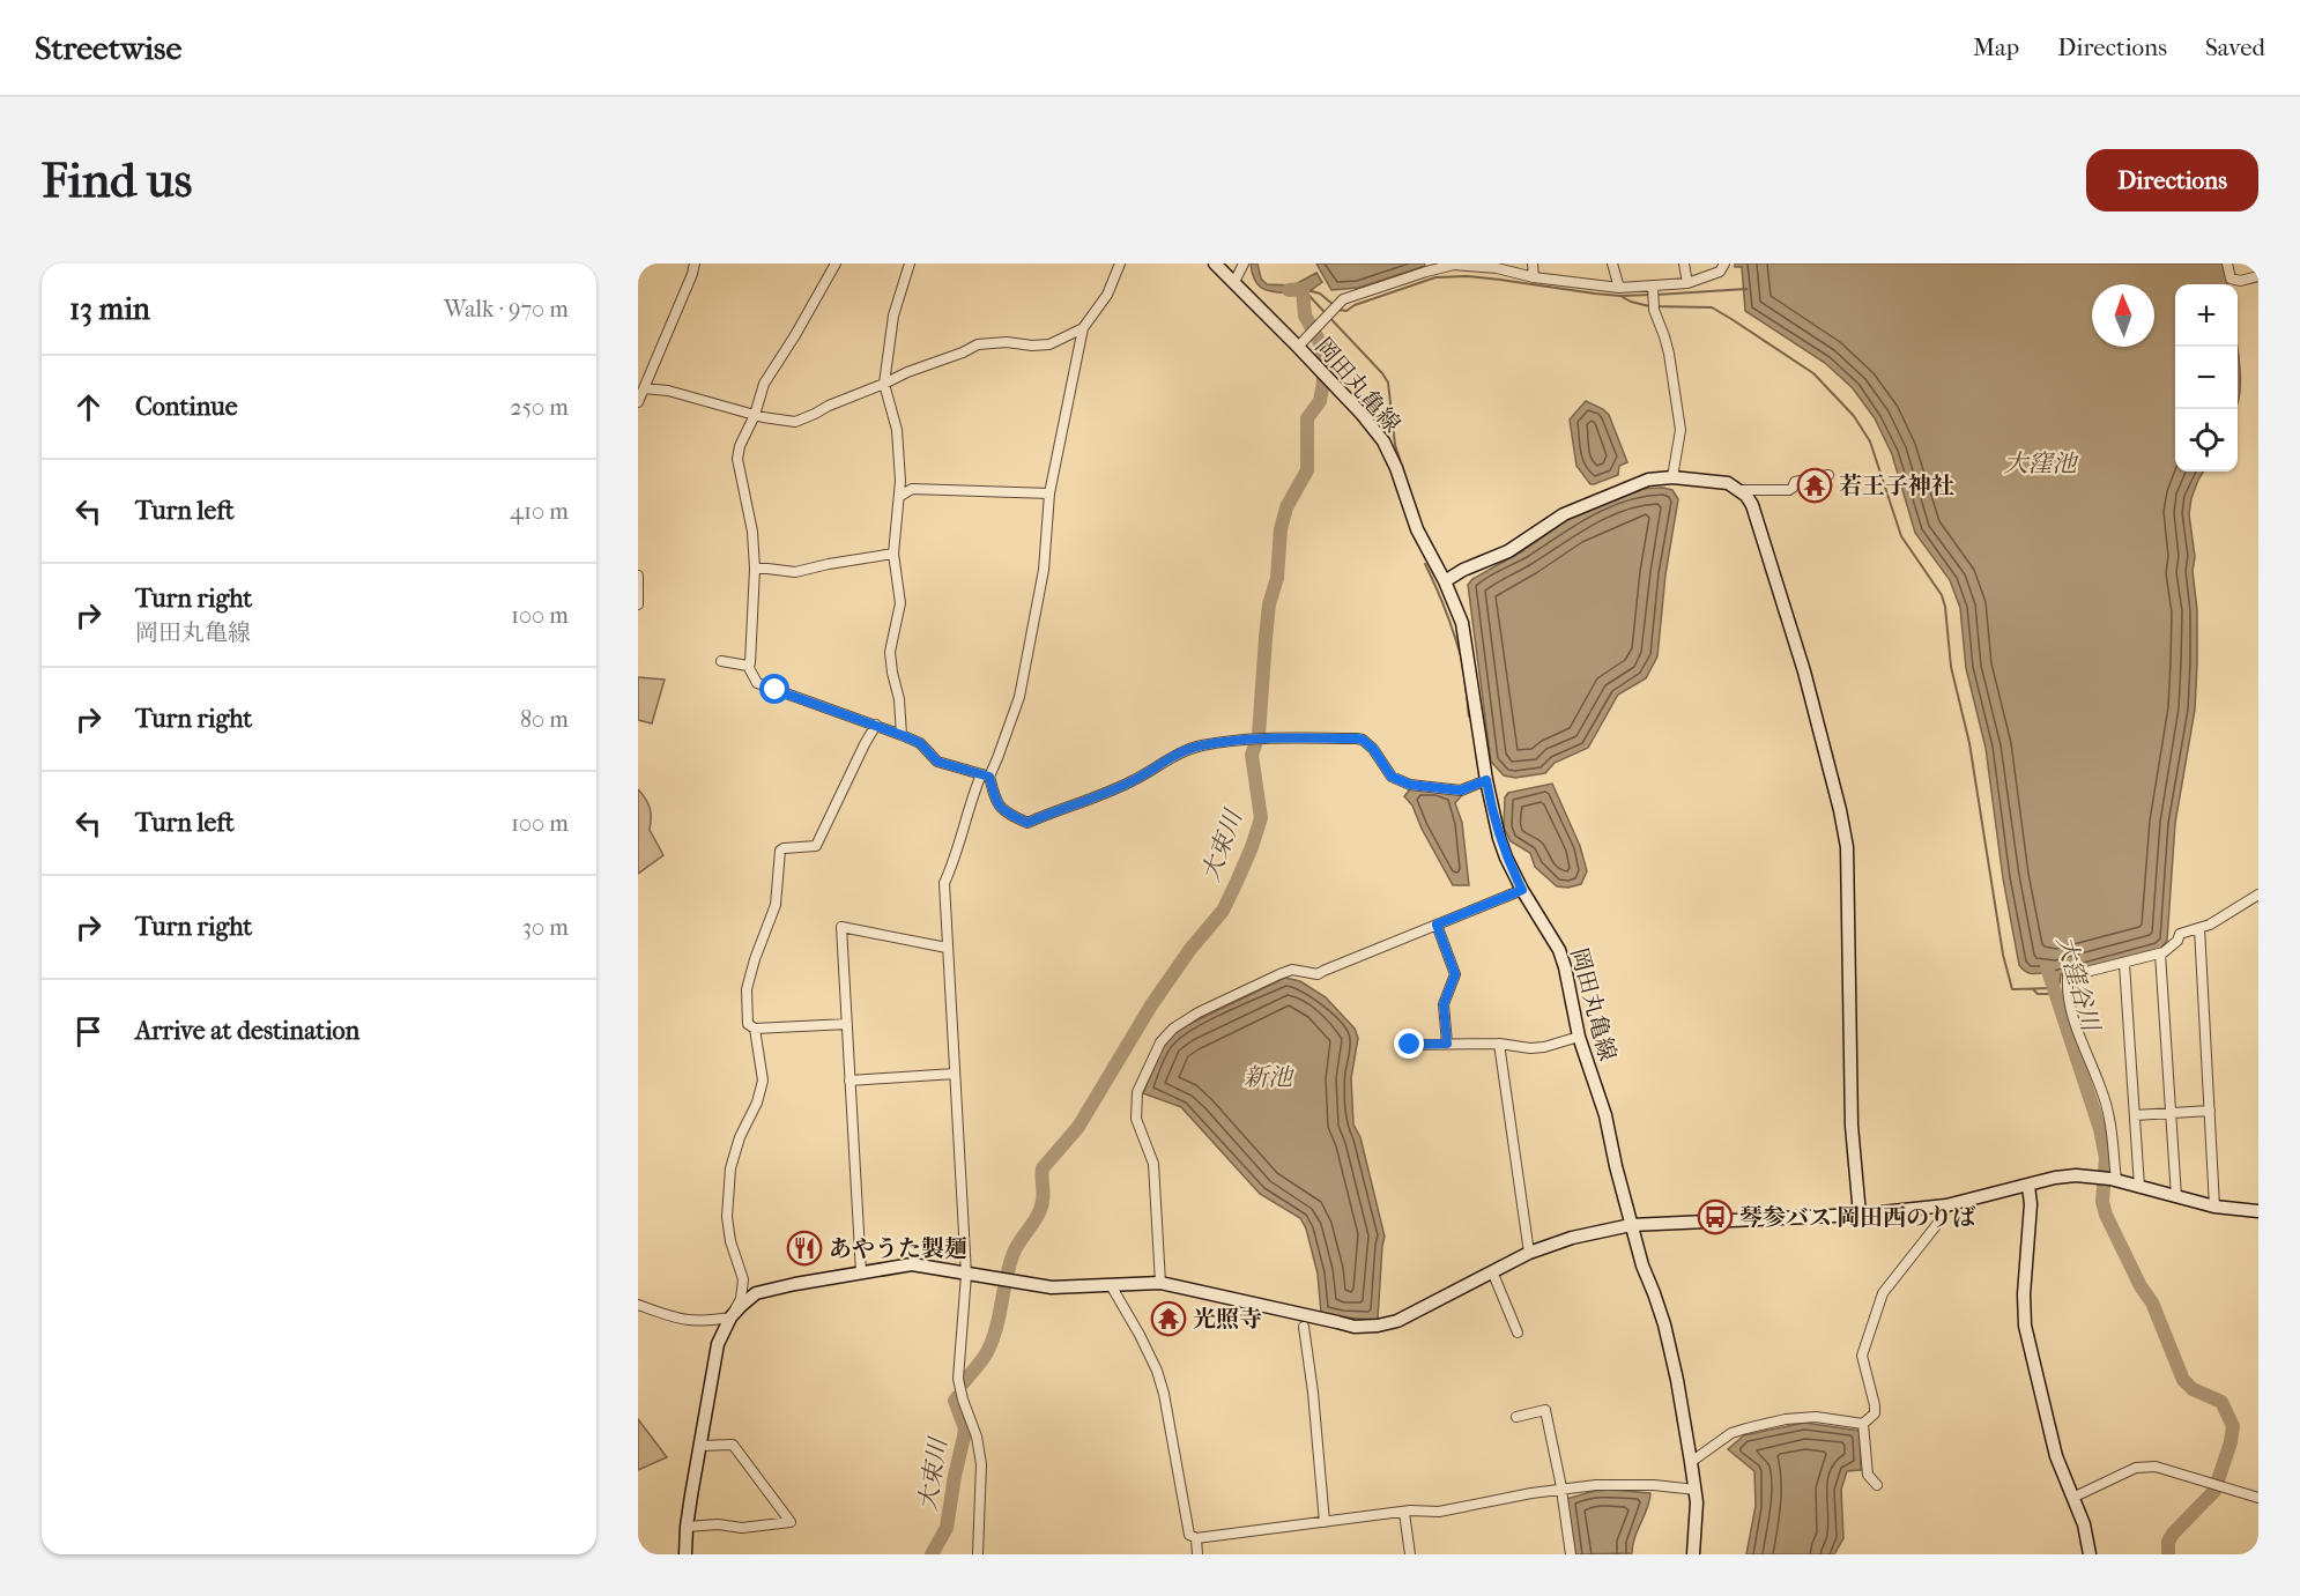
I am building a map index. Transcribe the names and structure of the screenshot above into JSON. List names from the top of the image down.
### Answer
{
  "streets": {
    "street": ["岡田丸亀線"]
  },
  "water": [
    "大窪池",
    "大束川",
    "大窪谷川",
    "新池"
  ],
  "places": {
    "temple": ["若王子神社", "光照寺"],
    "bus stop": ["琴参バス 岡田西のりば"],
    "restaurant": ["あやうた製麺"]
  },
  "north": "top",
  "page": {
    "header": "Streetwise",
    "nav": ["Map", "Directions", "Saved"],
    "buttons": "Directions",
    "title": "Find us",
    "heading": ["13 min", "Walk · 970 m"],
    "map_buttons": ["+", "−"],
    "list": [
      ["Continue", "250 m"],
      ["Turn left", "410 m"],
      ["Turn right", "岡田丸亀線", "100 m"],
      ["Turn right", "80 m"],
      ["Turn left", "100 m"],
      ["Turn right", "30 m"],
      "Arrive at destination"
    ]
  }
}
